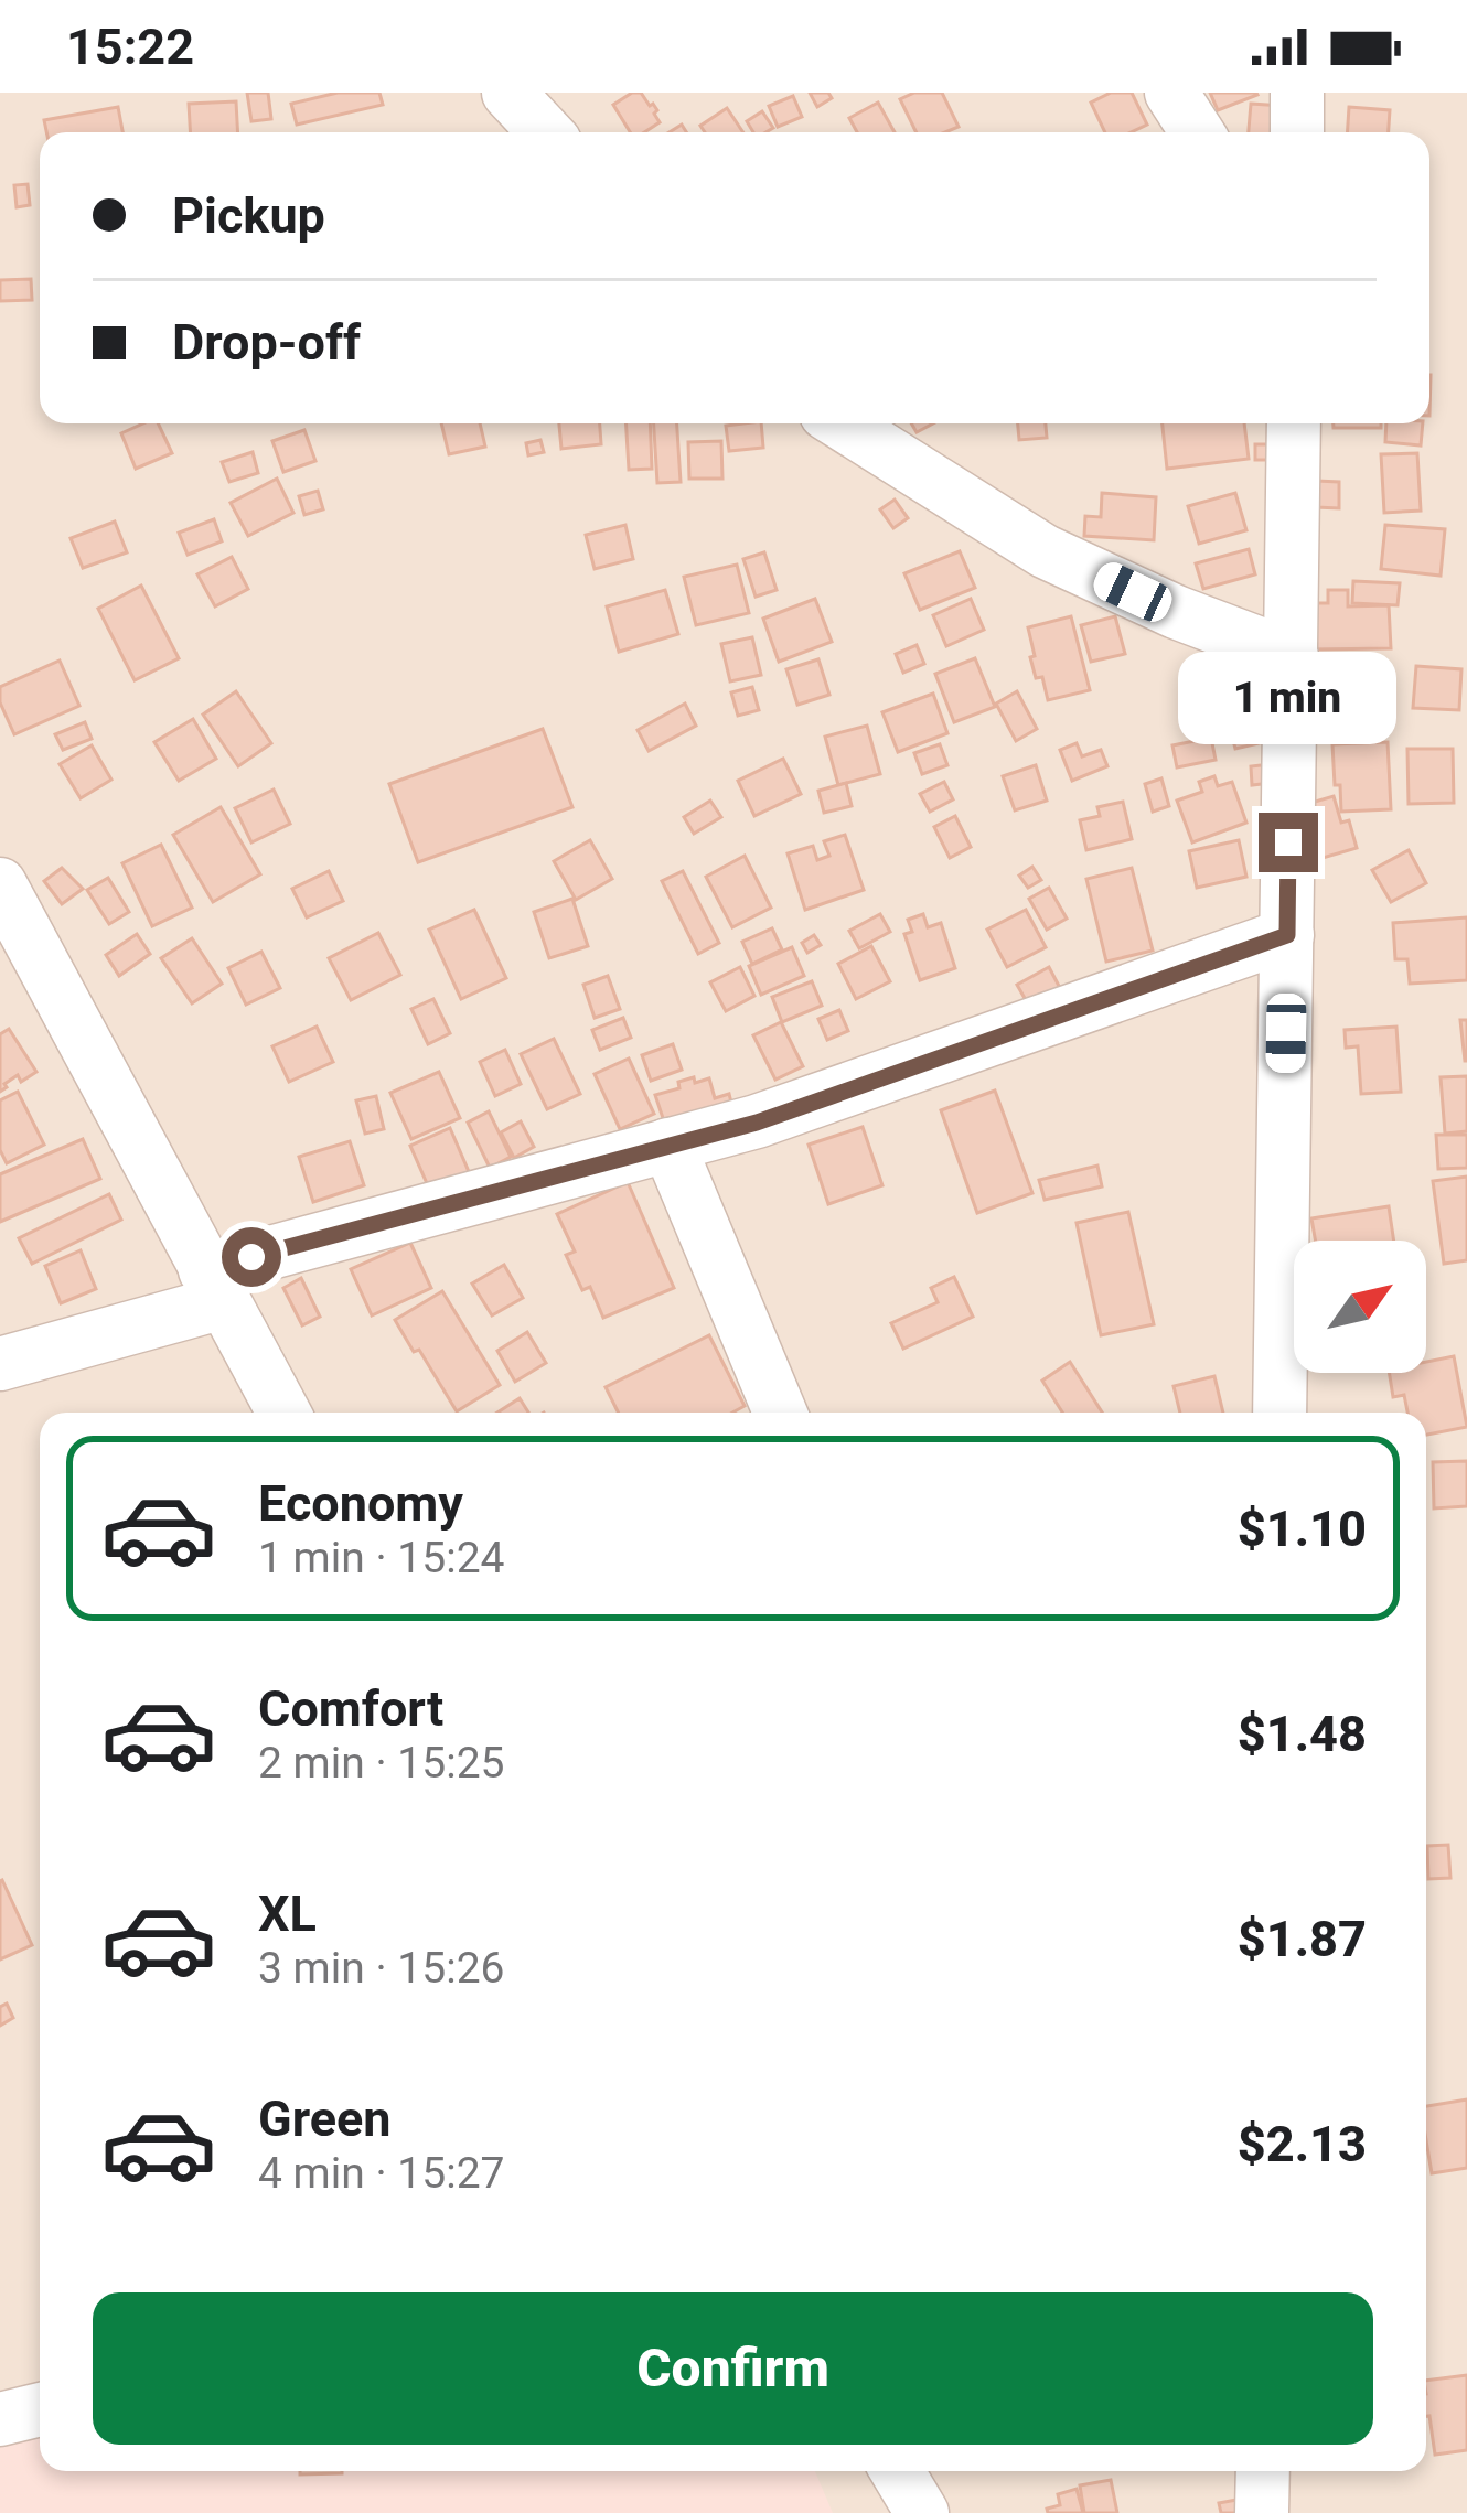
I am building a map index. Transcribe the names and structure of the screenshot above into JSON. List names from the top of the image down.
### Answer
{
  "north": "top right",
  "page": {
    "status": "15:22",
    "banner": ["Pickup", "Drop-off"],
    "bubble": "1 min",
    "list": [
      {
        "name": "Economy",
        "note": "1 min · 15:24",
        "value": "$1.10"
      },
      {
        "name": "Comfort",
        "note": "2 min · 15:25",
        "value": "$1.48"
      },
      {
        "name": "XL",
        "note": "3 min · 15:26",
        "value": "$1.87"
      },
      {
        "name": "Green",
        "note": "4 min · 15:27",
        "value": "$2.13"
      }
    ],
    "buttons": "Confirm"
  }
}
